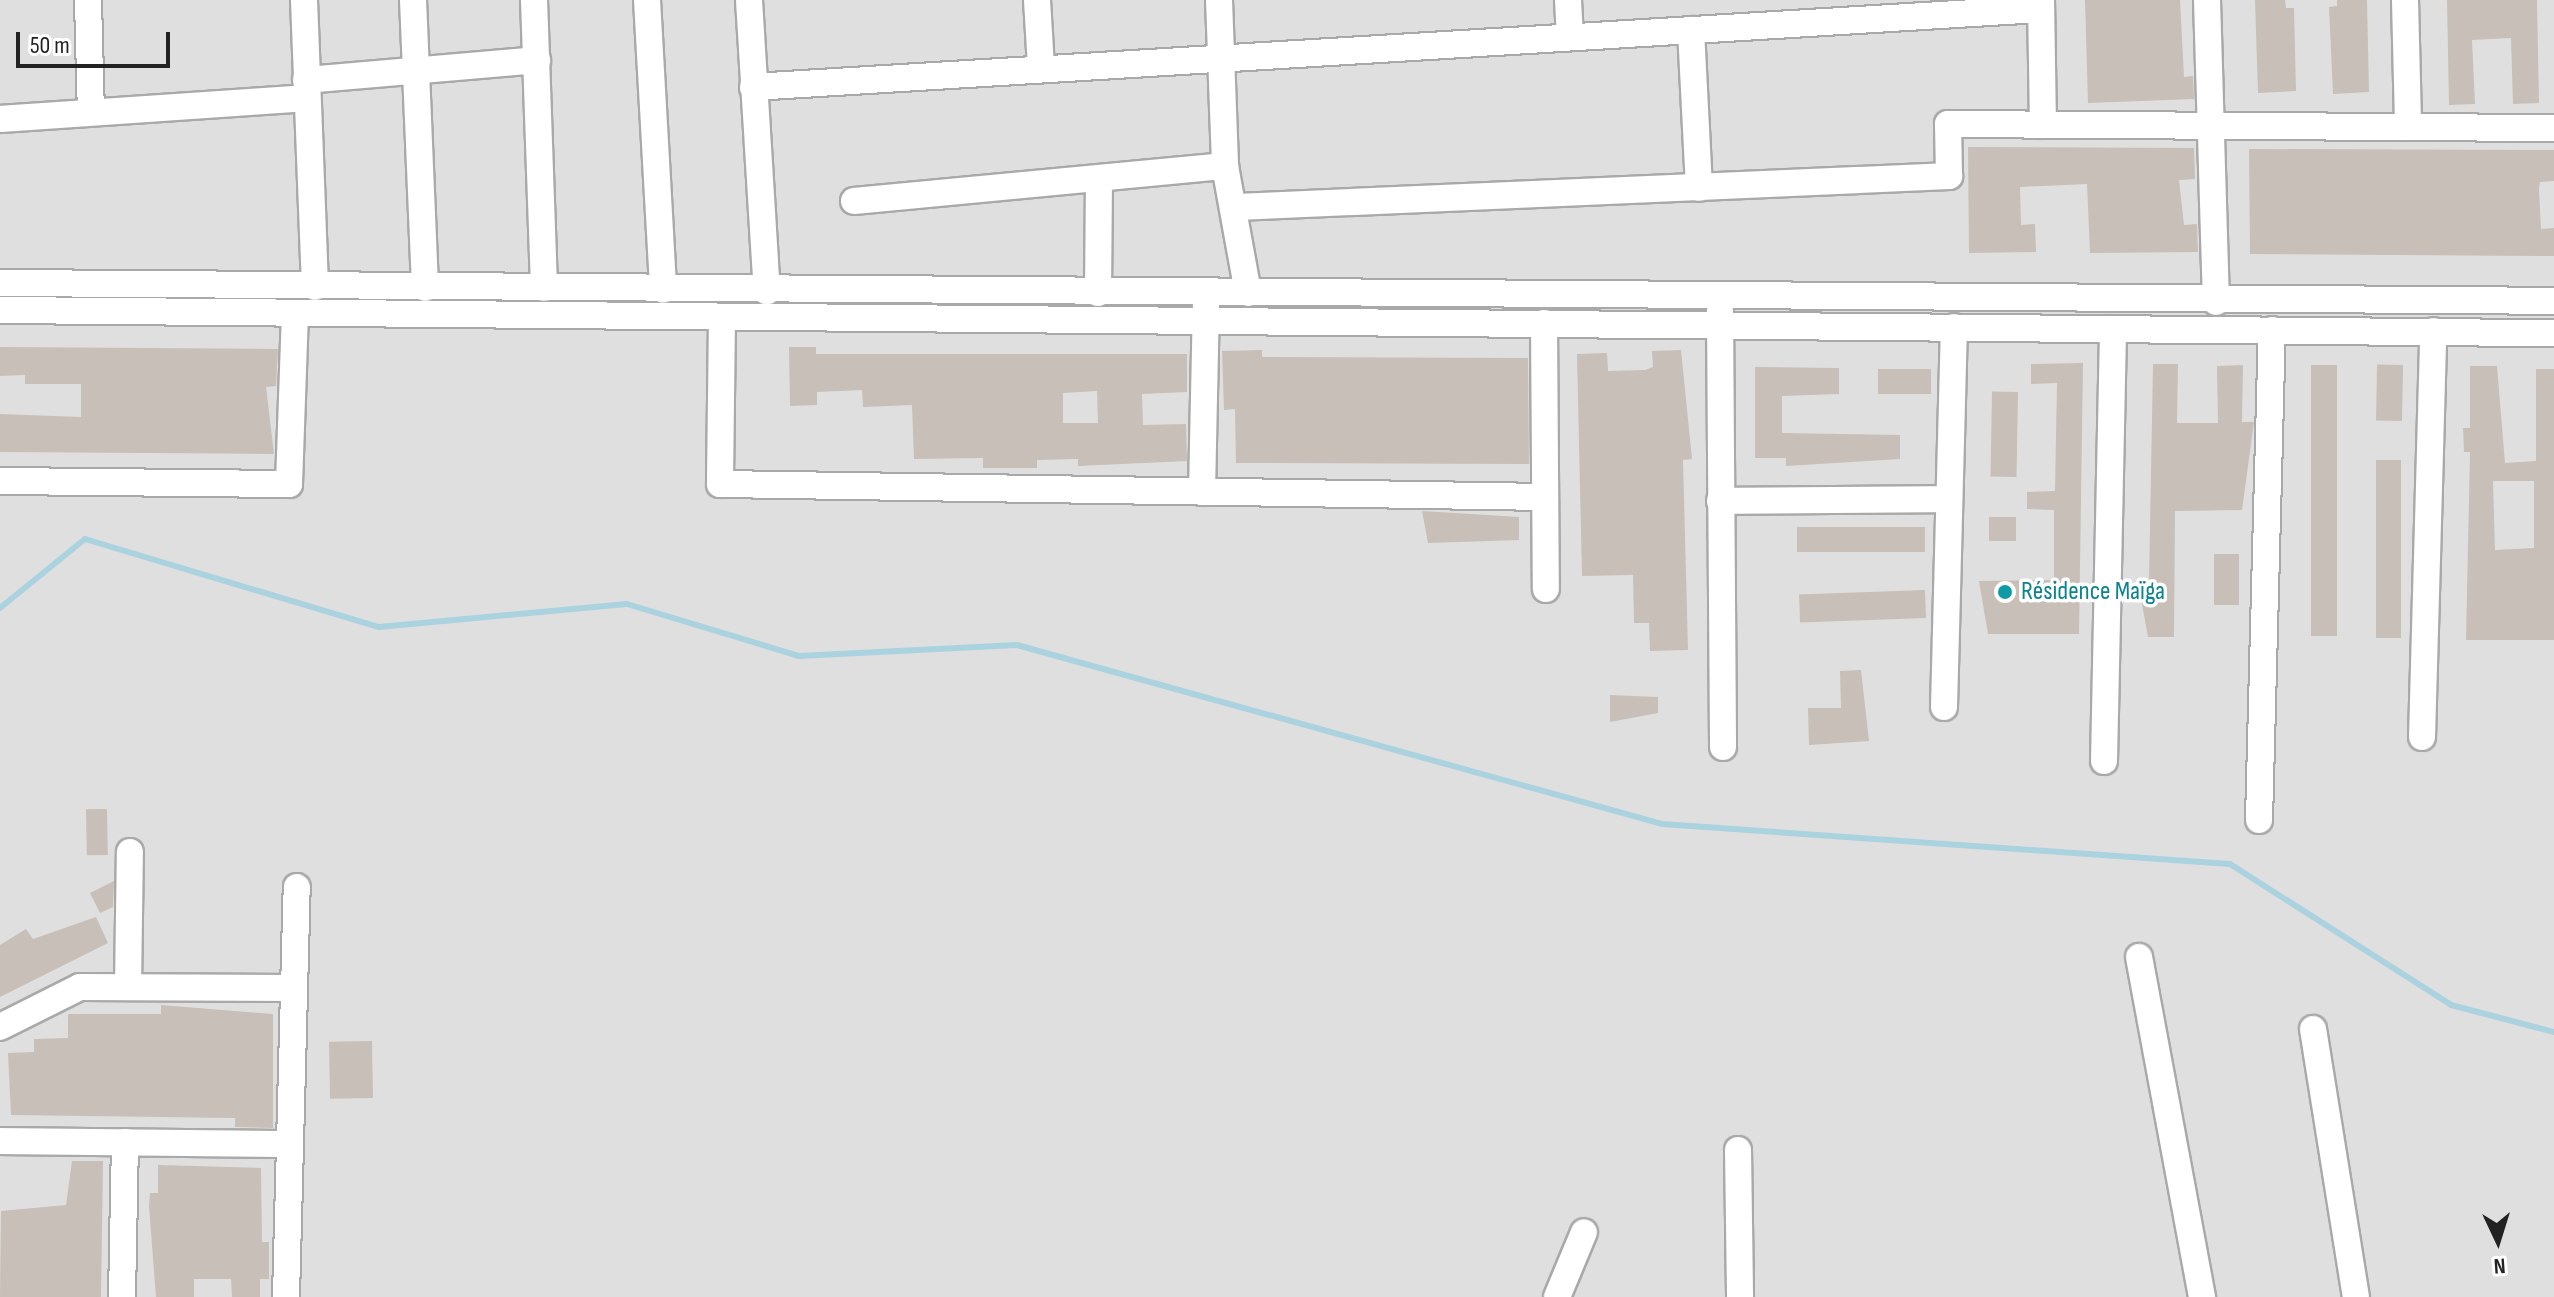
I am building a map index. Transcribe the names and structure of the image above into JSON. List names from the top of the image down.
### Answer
{
  "places": ["Résidence Maïga"],
  "scale_bar": "50 m",
  "north": "bottom"
}
